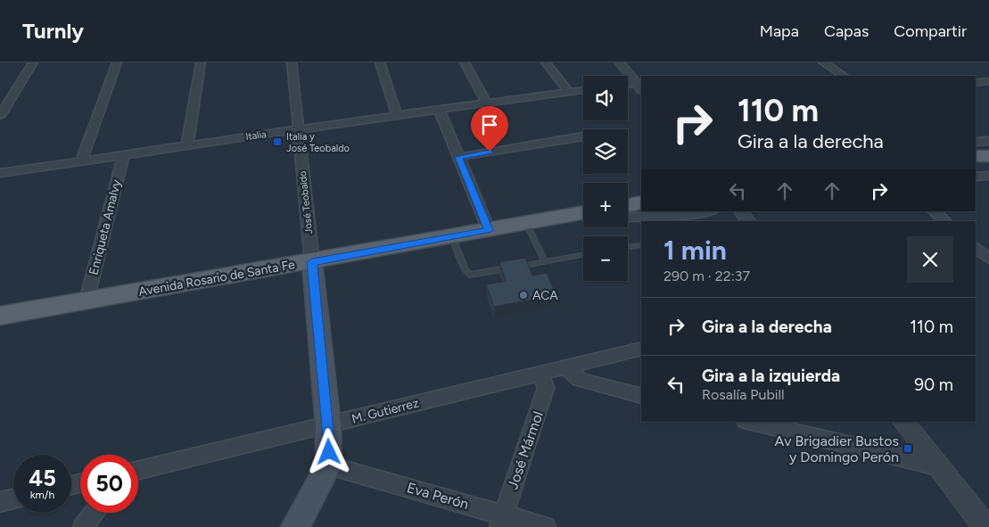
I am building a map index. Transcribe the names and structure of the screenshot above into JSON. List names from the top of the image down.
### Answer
{
  "streets": {
    "main road": ["Avenida Rosario de Santa Fe"],
    "street": [
      "Italia",
      "José Teobaldo",
      "Enriqueta Amalvy",
      "M. Gutierrez",
      "José Mármol",
      "Eva Perón"
    ]
  },
  "crossings": [
    ["Italia", "José Teobaldo"],
    ["Italia", "Enriqueta Amalvy"],
    ["José Teobaldo", "Avenida Rosario de Santa Fe"],
    ["Enriqueta Amalvy", "Avenida Rosario de Santa Fe"],
    ["M. Gutierrez", "José Mármol"],
    ["José Mármol", "Eva Perón"]
  ],
  "places": {
    "transit": ["Italia y José Teobaldo", "Av Brigadier Bustos y Domingo Perón"],
    "other": ["ACA"]
  },
  "page": {
    "header": "Turnly",
    "nav": ["Mapa", "Capas", "Compartir"],
    "map_buttons": ["+", "−"],
    "turn": ["110 m", "Gira a la derecha"],
    "heading": ["1 min", "290 m · 22:37"],
    "list": [
      {
        "name": "Gira a la derecha",
        "value": "110 m"
      },
      {
        "name": "Gira a la izquierda",
        "note": "Rosalía Pubill",
        "value": "90 m"
      }
    ],
    "speed": "45 km/h",
    "limit": "50"
  }
}
